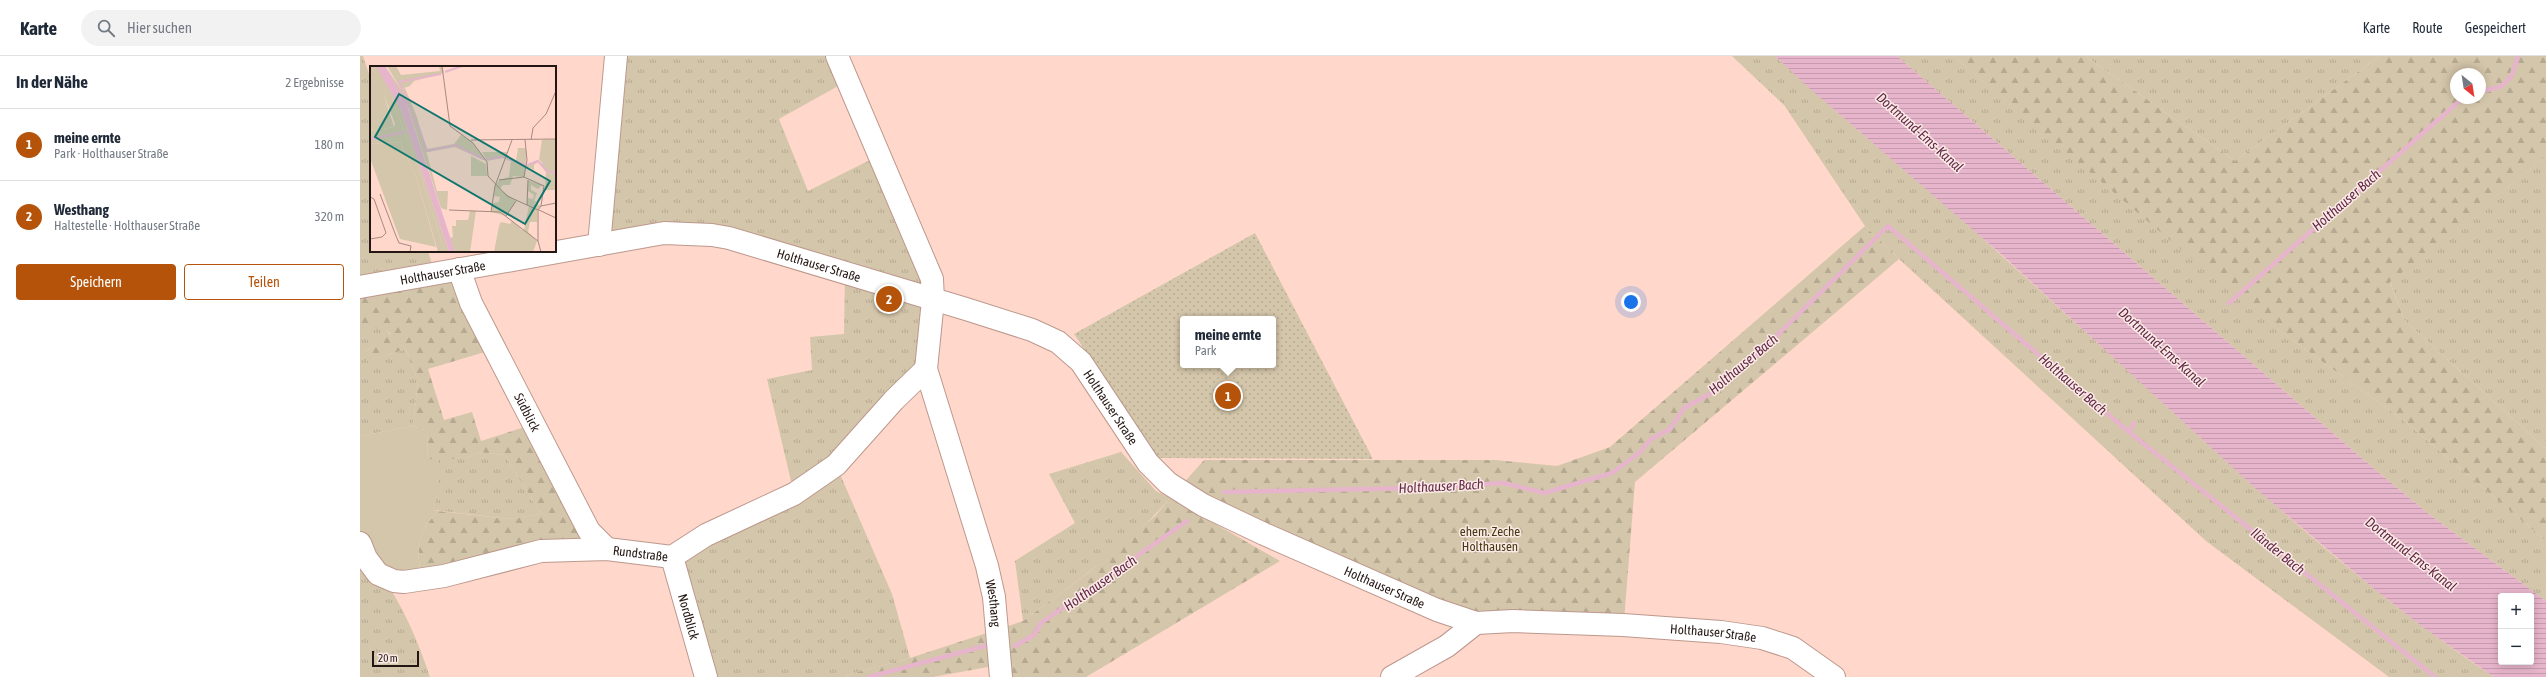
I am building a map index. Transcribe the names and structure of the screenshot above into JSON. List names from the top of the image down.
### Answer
{
  "streets": {
    "street": [
      "Holthauser Straße",
      "Südblick",
      "Rundstraße",
      "Westhang",
      "Nordblick"
    ]
  },
  "crossings": [
    ["Holthauser Straße", "Südblick"],
    ["Holthauser Straße", "Westhang"],
    ["Südblick", "Rundstraße"],
    ["Rundstraße", "Westhang"],
    ["Rundstraße", "Nordblick"]
  ],
  "water": ["Dortmund-Ems-Kanal", "Holthauser Bach", "Iländer Bach"],
  "parks": ["ehem. Zeche Holthausen"],
  "scale_bar": "20 m",
  "north": "bottom right",
  "page": {
    "header": "Karte",
    "search": "Hier suchen",
    "nav": ["Karte", "Route", "Gespeichert"],
    "heading": ["In der Nähe", "2 Ergebnisse"],
    "list": [
      {
        "mark": "1",
        "name": "meine ernte",
        "note": "Park · Holthauser Straße",
        "value": "180 m"
      },
      {
        "mark": "2",
        "name": "Westhang",
        "note": "Haltestelle · Holthauser Straße",
        "value": "320 m"
      }
    ],
    "buttons": ["Speichern", "Teilen"],
    "pins": ["2", "1"],
    "popup": ["meine ernte", "Park"],
    "map_buttons": ["+", "−"],
    "scale": "20 m"
  }
}
